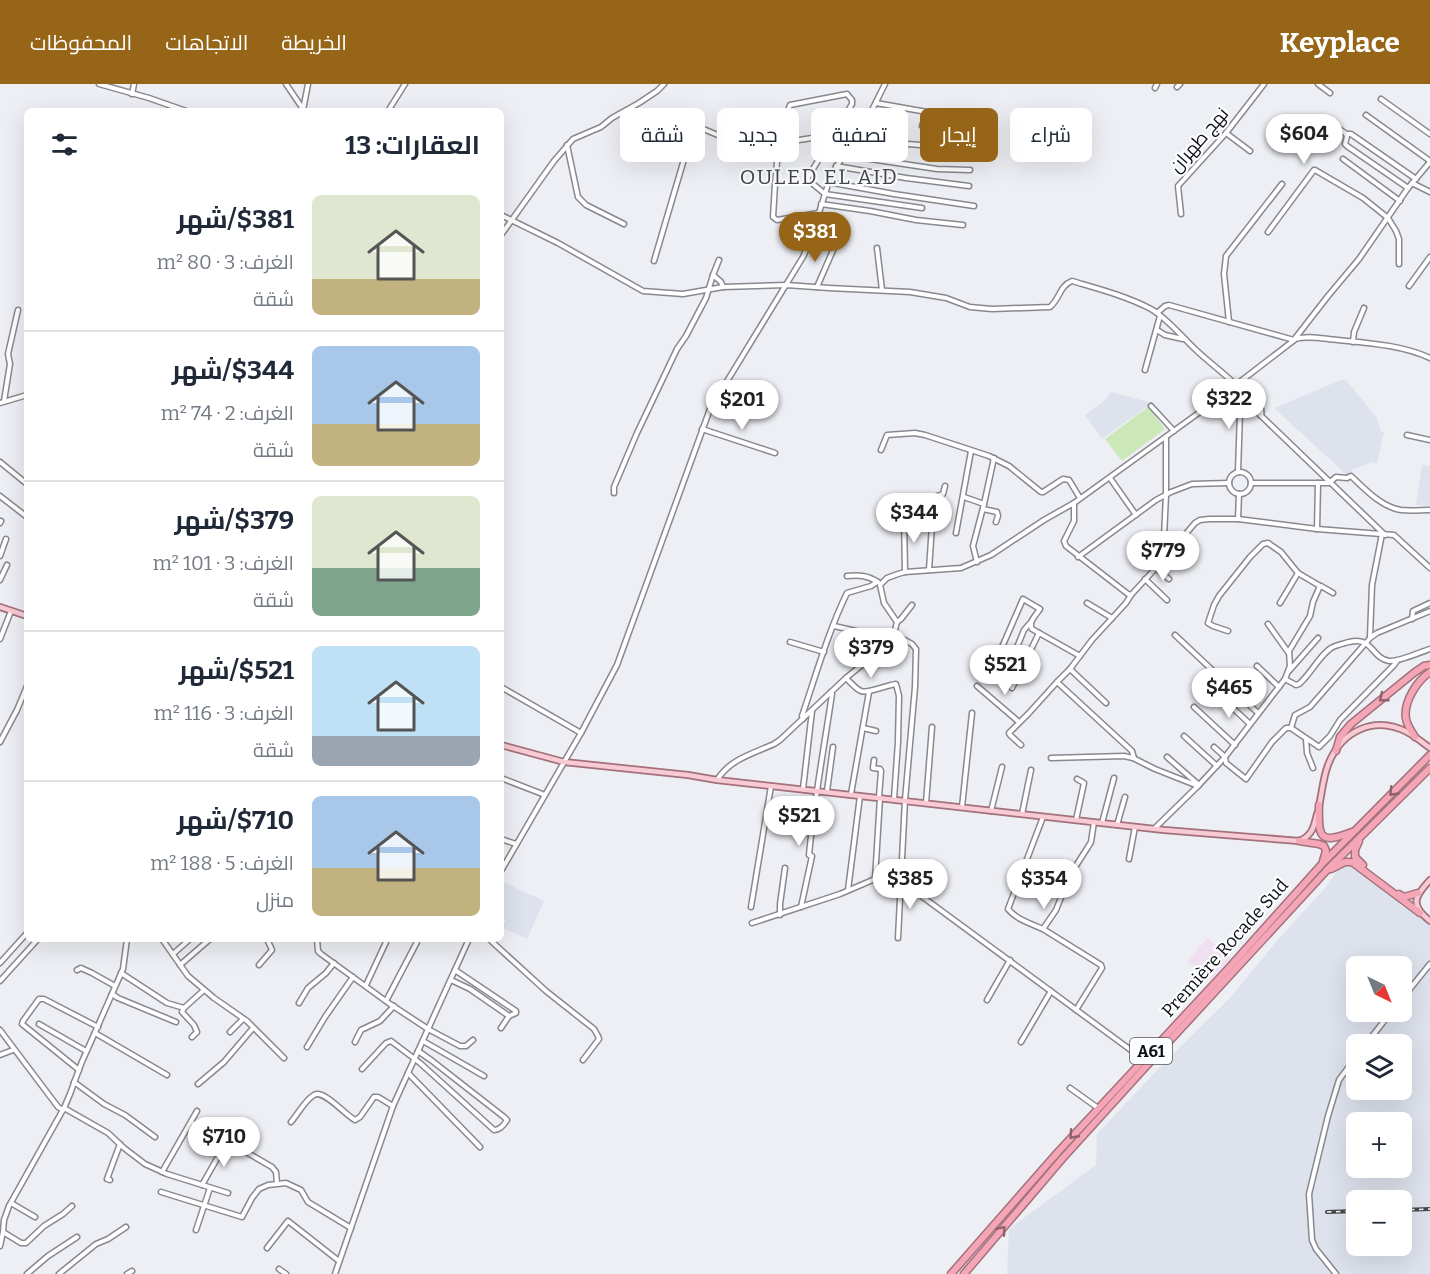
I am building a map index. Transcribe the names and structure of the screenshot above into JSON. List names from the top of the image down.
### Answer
{
  "streets": {
    "highway": ["Première Rocade Sud", "A61"],
    "street": ["نهج طهران"]
  },
  "districts": ["OULED EL AID"],
  "north": "bottom right",
  "page": {
    "header": "Keyplace",
    "nav": ["الخريطة", "الاتجاهات", "المحفوظات"],
    "chip": [
      "شراء",
      "إيجار",
      "تصفية",
      "جديد",
      "شقة"
    ],
    "heading": "العقارات: 13",
    "price": [
      "$604",
      "$381",
      "$322",
      "$201",
      "$344",
      "$779",
      "$379",
      "$521",
      "$465",
      "$521",
      "$385",
      "$354",
      "$710"
    ],
    "list": [
      {
        "name": "$381/شهر",
        "note": "الغرف: 3 · 80 m² · شقة"
      },
      {
        "name": "$344/شهر",
        "note": "الغرف: 2 · 74 m² · شقة"
      },
      {
        "name": "$379/شهر",
        "note": "الغرف: 3 · 101 m² · شقة"
      },
      {
        "name": "$521/شهر",
        "note": "الغرف: 3 · 116 m² · شقة"
      },
      {
        "name": "$710/شهر",
        "note": "الغرف: 5 · 188 m² · منزل"
      }
    ],
    "map_buttons": ["+", "−"]
  }
}
